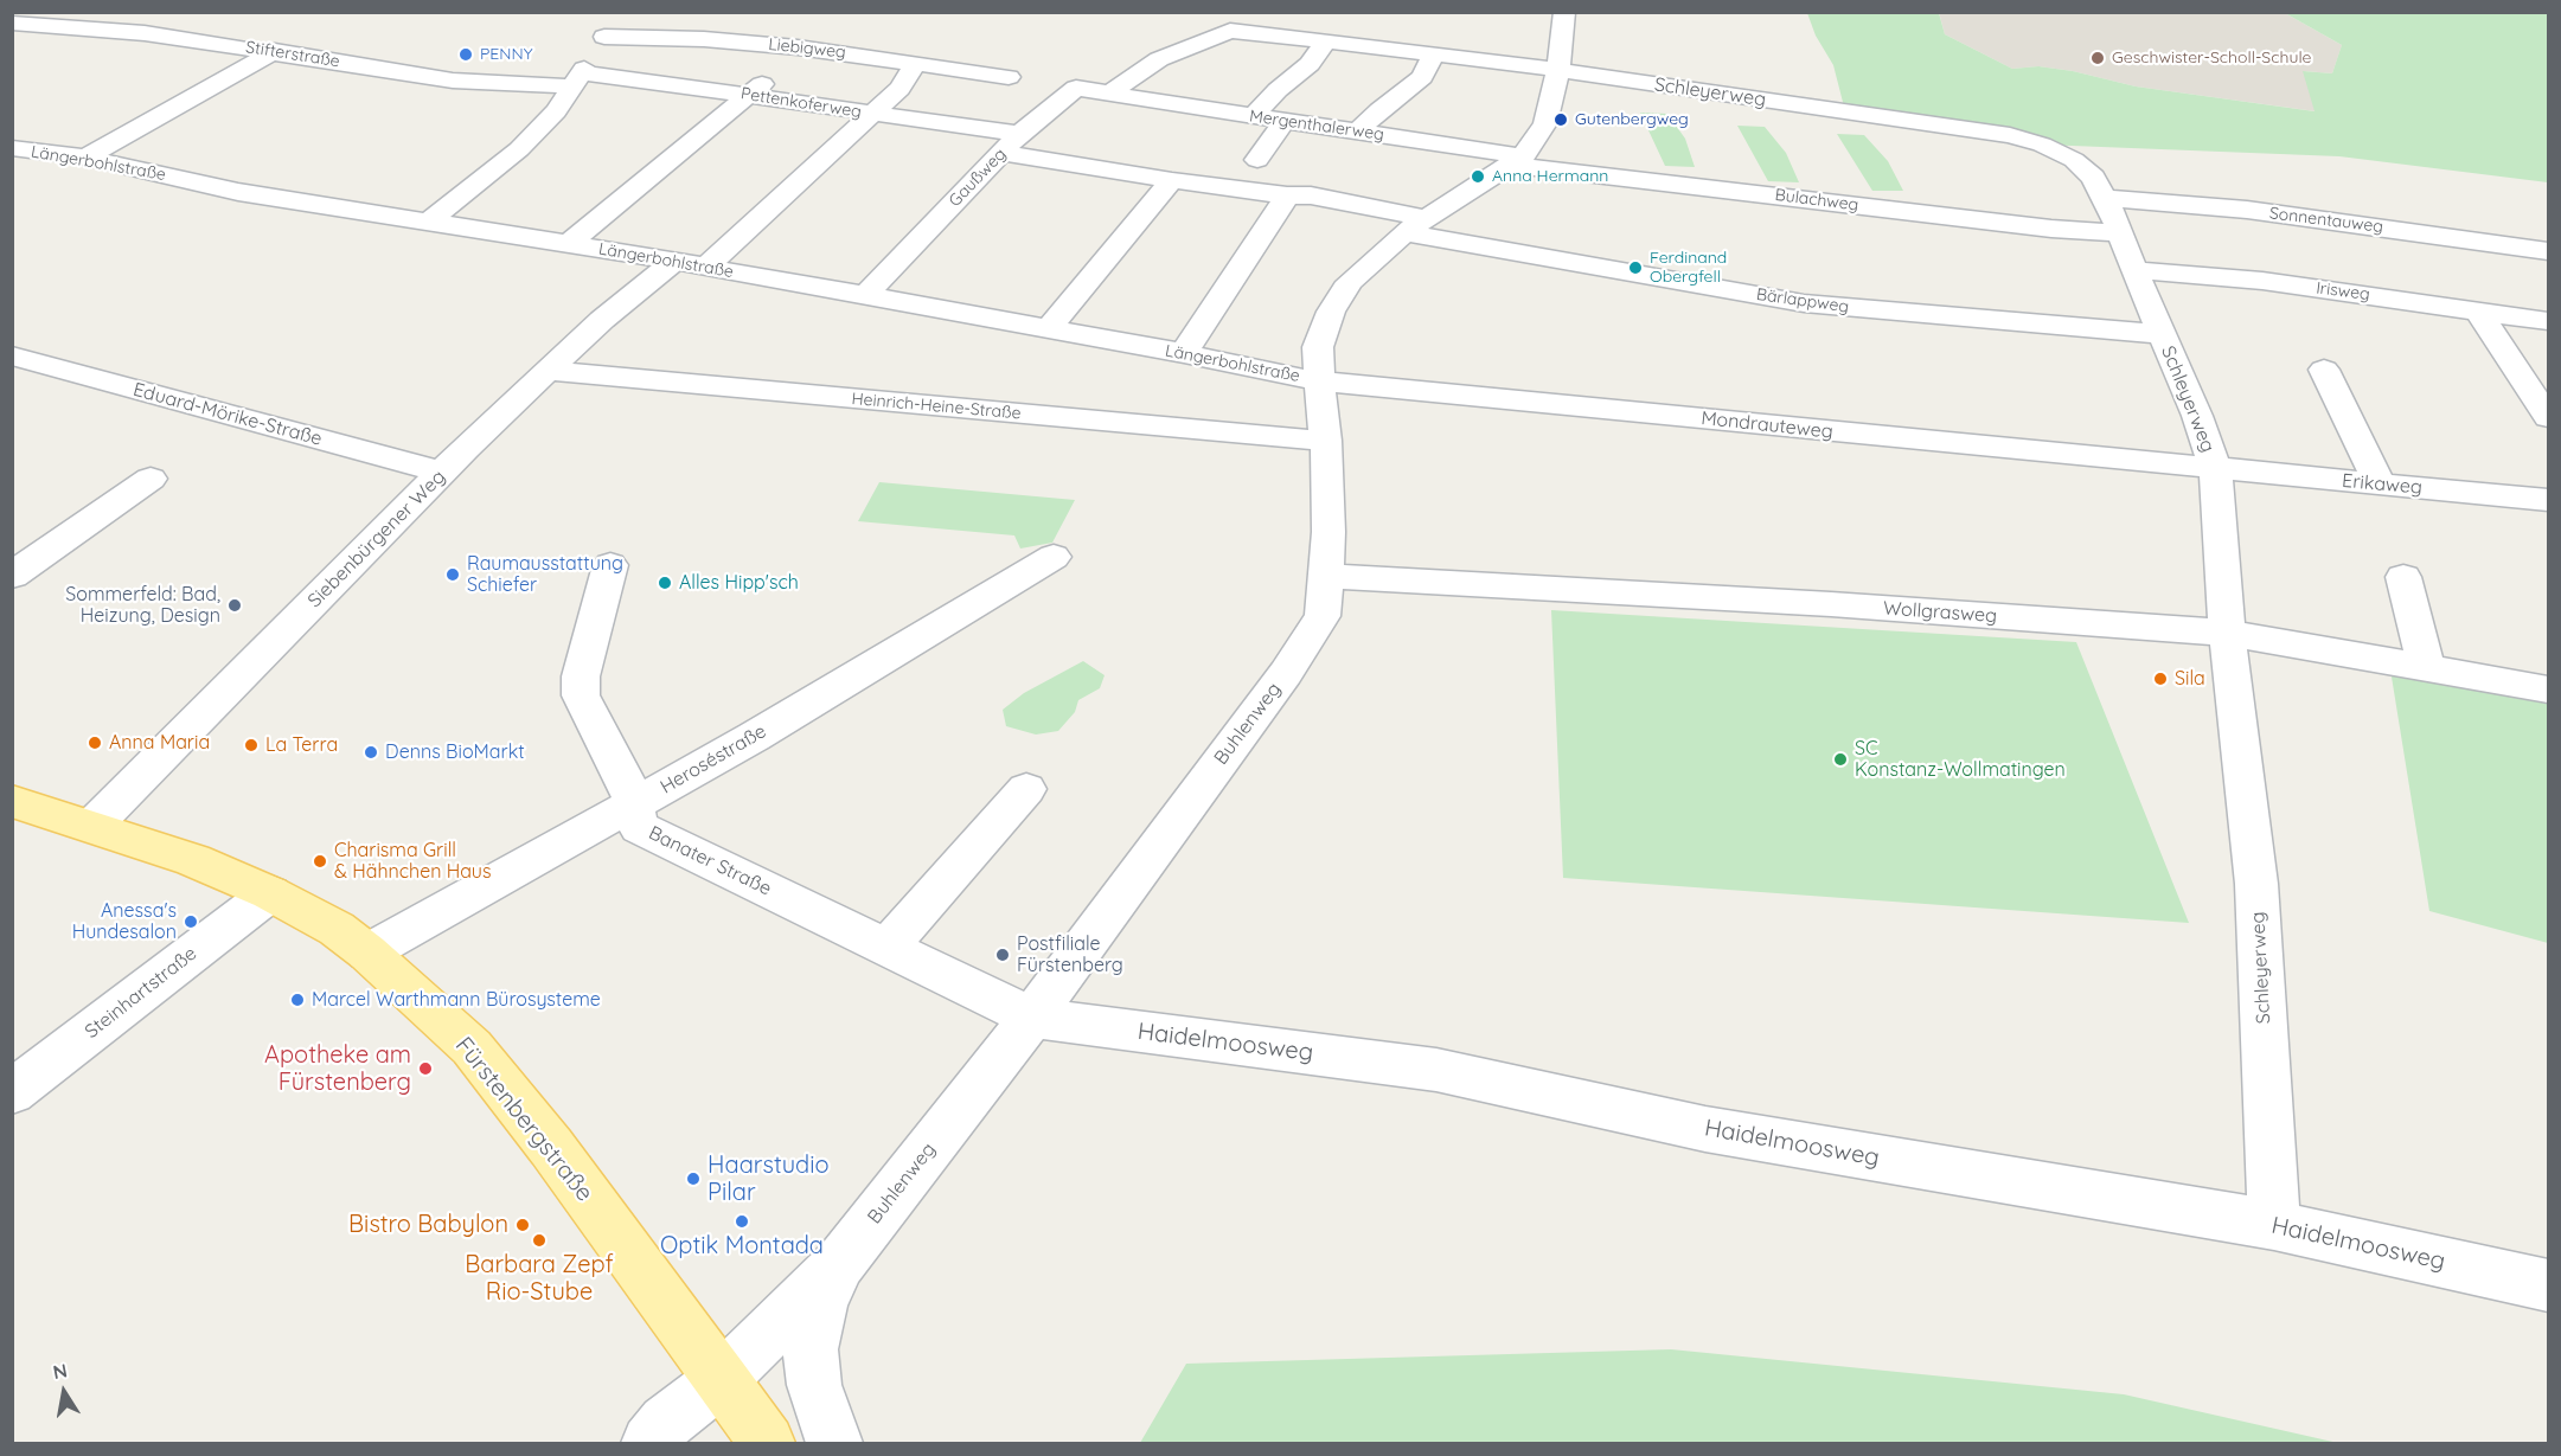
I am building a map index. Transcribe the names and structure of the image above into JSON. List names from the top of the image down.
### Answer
{
  "streets": {
    "main road": ["Fürstenbergstraße"],
    "street": [
      "Liebigweg",
      "Stifterstraße",
      "Schleyerweg",
      "Pettenkoferweg",
      "Mergenthalerweg",
      "Längerbohlstraße",
      "Gaußweg",
      "Bulachweg",
      "Sonnentauweg",
      "Irisweg",
      "Bärlappweg",
      "Heinrich-Heine-Straße",
      "Eduard-Mörike-Straße",
      "Mondrauteweg",
      "Erikaweg",
      "Siebenbürgener Weg",
      "Wollgrasweg",
      "Buhlenweg",
      "Heroséstraße",
      "Banater Straße",
      "Steinhartstraße",
      "Haidelmoosweg"
    ]
  },
  "crossings": [
    ["Stifterstraße", "Pettenkoferweg"],
    ["Schleyerweg", "Bulachweg"],
    ["Schleyerweg", "Sonnentauweg"],
    ["Schleyerweg", "Irisweg"],
    ["Schleyerweg", "Bärlappweg"],
    ["Schleyerweg", "Mondrauteweg"],
    ["Schleyerweg", "Erikaweg"],
    ["Schleyerweg", "Wollgrasweg"],
    ["Schleyerweg", "Buhlenweg"],
    ["Schleyerweg", "Haidelmoosweg"],
    ["Pettenkoferweg", "Gaußweg"],
    ["Mergenthalerweg", "Gaußweg"],
    ["Mergenthalerweg", "Bulachweg"],
    ["Mergenthalerweg", "Buhlenweg"],
    ["Längerbohlstraße", "Gaußweg"],
    ["Längerbohlstraße", "Mondrauteweg"],
    ["Längerbohlstraße", "Siebenbürgener Weg"],
    ["Längerbohlstraße", "Buhlenweg"],
    ["Gaußweg", "Bärlappweg"],
    ["Bulachweg", "Buhlenweg"],
    ["Bärlappweg", "Buhlenweg"],
    ["Heinrich-Heine-Straße", "Siebenbürgener Weg"],
    ["Heinrich-Heine-Straße", "Buhlenweg"],
    ["Eduard-Mörike-Straße", "Siebenbürgener Weg"],
    ["Mondrauteweg", "Erikaweg"],
    ["Mondrauteweg", "Buhlenweg"],
    ["Siebenbürgener Weg", "Fürstenbergstraße"],
    ["Wollgrasweg", "Buhlenweg"],
    ["Buhlenweg", "Banater Straße"],
    ["Buhlenweg", "Haidelmoosweg"],
    ["Buhlenweg", "Fürstenbergstraße"],
    ["Heroséstraße", "Banater Straße"],
    ["Heroséstraße", "Fürstenbergstraße"],
    ["Banater Straße", "Haidelmoosweg"],
    ["Steinhartstraße", "Fürstenbergstraße"]
  ],
  "places": [
    "PENNY",
    "Geschwister-Scholl-Schule",
    "Gutenbergweg",
    "Anna Hermann",
    "Ferdinand Obergfell",
    "Raumausstattung Schiefer",
    "Alles Hipp'sch",
    "Sommerfeld: Bad, Heizung, Design",
    "Sila",
    "Anna Maria",
    "La Terra",
    "Denns BioMarkt",
    "SC Konstanz-Wollmatingen",
    "Charisma Grill & Hähnchen Haus",
    "Anessa's Hundesalon",
    "Postfiliale Fürstenberg",
    "Marcel Warthmann Bürosysteme",
    "Apotheke am Fürstenberg",
    "Haarstudio Pilar",
    "Optik Montada",
    "Bistro Babylon",
    "Barbara Zepf Rio-Stube"
  ],
  "north": "top"
}
